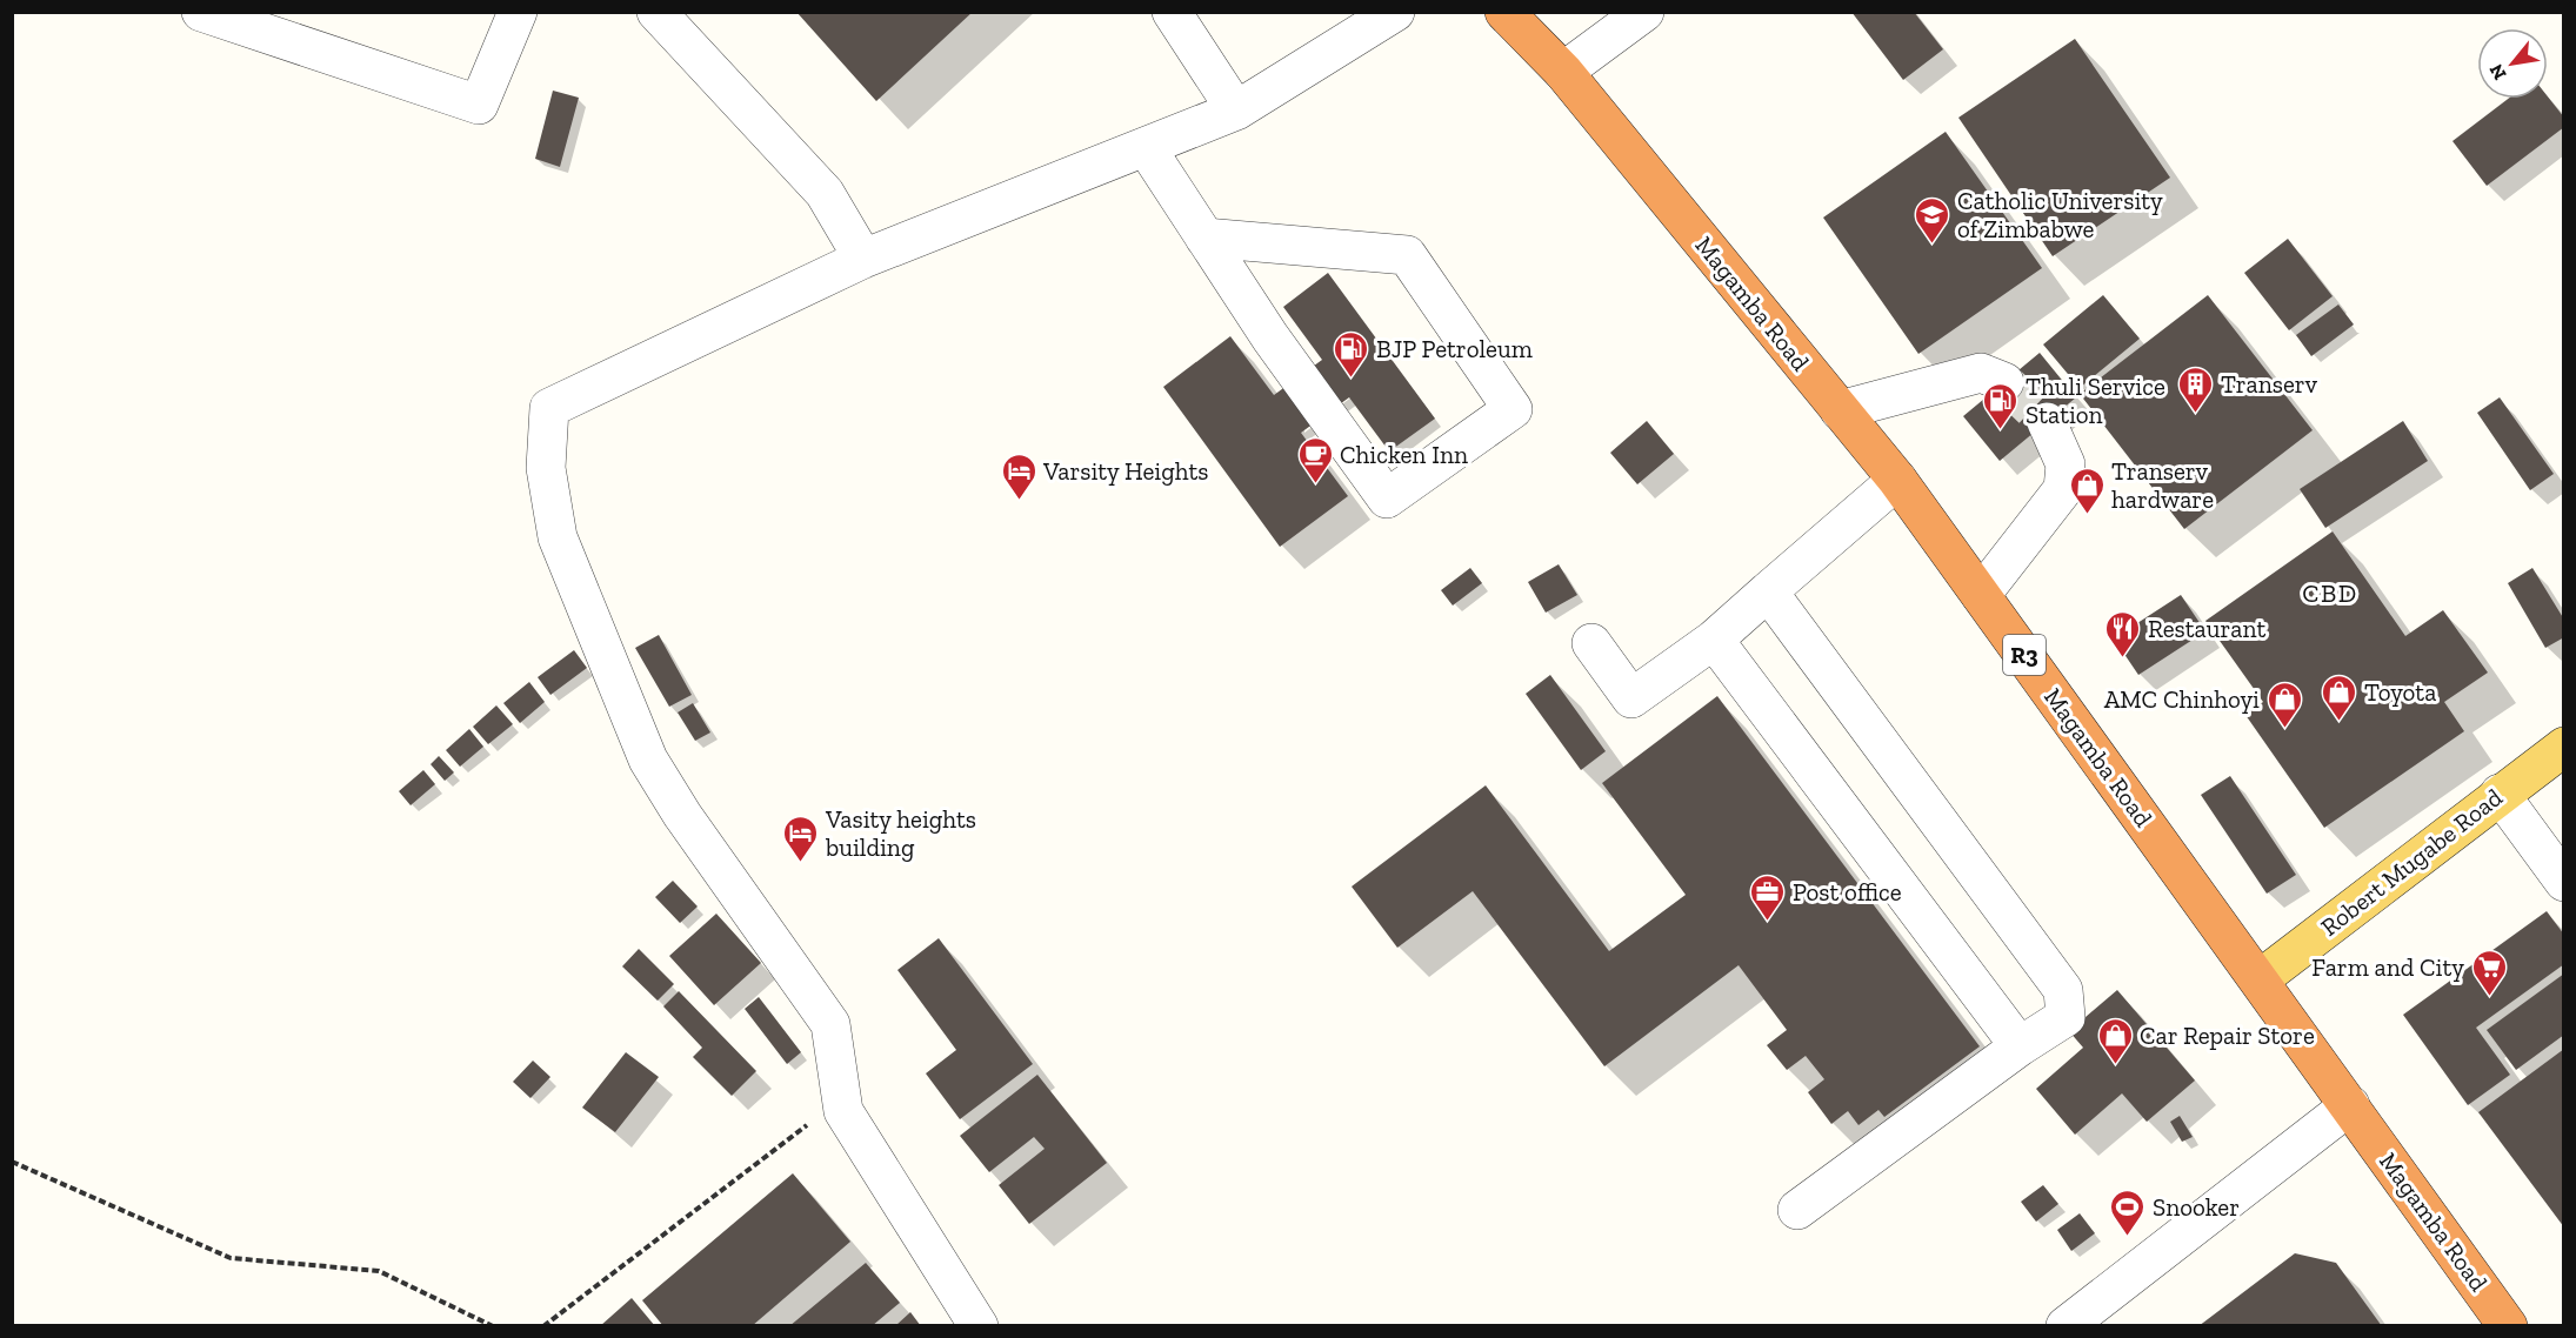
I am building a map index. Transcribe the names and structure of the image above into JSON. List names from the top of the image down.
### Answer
{
  "streets": {
    "highway": ["Magamba Road", "R3"],
    "main road": ["Robert Mugabe Road"]
  },
  "crossings": [
    ["Magamba Road", "Robert Mugabe Road"]
  ],
  "districts": ["CBD"],
  "places": {
    "school or university": ["Catholic University of Zimbabwe"],
    "fuel station": ["BJP Petroleum", "Thuli Service Station"],
    "building": ["Transerv"],
    "cafe": ["Chicken Inn"],
    "hotel": ["Varsity Heights", "Vasity heights building"],
    "shop": [
      "Transerv hardware",
      "Toyota",
      "AMC Chinhoyi",
      "Car Repair Store"
    ],
    "restaurant": ["Restaurant"],
    "office": ["Post office"],
    "supermarket": ["Farm and City"],
    "sports": ["Snooker"]
  },
  "north": "bottom left"
}
